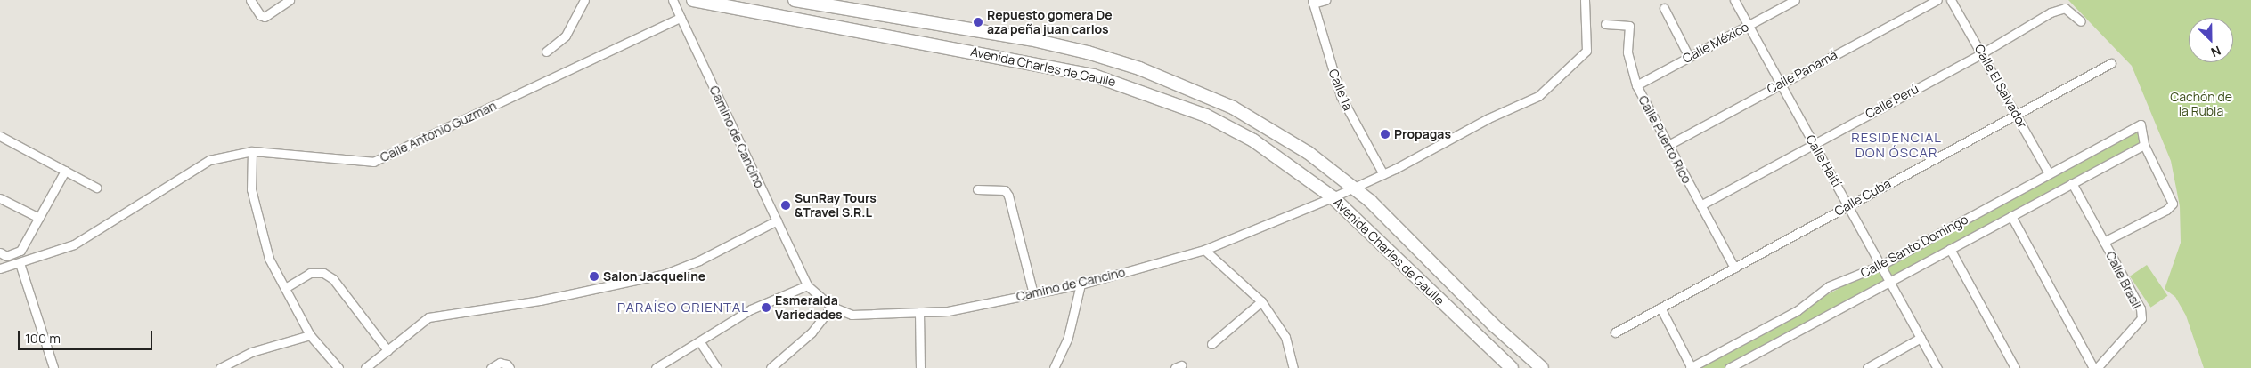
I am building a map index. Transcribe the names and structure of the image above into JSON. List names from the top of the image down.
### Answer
{
  "streets": {
    "main road": ["Avenida Charles de Gaulle"],
    "street": [
      "Calle México",
      "Calle Panamá",
      "Calle El Salvador",
      "Calle 1a",
      "Calle Perú",
      "Calle Antonio Guzman",
      "Camino de Cancino",
      "Calle Puerto Rico",
      "Calle Haití",
      "Calle Cuba",
      "Calle Santo Domingo",
      "Calle Brasil"
    ]
  },
  "crossings": [
    ["Calle México", "Calle Puerto Rico"],
    ["Calle México", "Calle Haití"],
    ["Avenida Charles de Gaulle", "Camino de Cancino"],
    ["Calle Panamá", "Calle Puerto Rico"],
    ["Calle Panamá", "Calle Haití"],
    ["Calle El Salvador", "Calle Perú"],
    ["Calle El Salvador", "Calle Cuba"],
    ["Calle El Salvador", "Calle Santo Domingo"],
    ["Calle 1a", "Camino de Cancino"],
    ["Calle Perú", "Calle Puerto Rico"],
    ["Calle Perú", "Calle Haití"],
    ["Calle Antonio Guzman", "Camino de Cancino"],
    ["Calle Puerto Rico", "Calle Cuba"],
    ["Calle Haití", "Calle Cuba"],
    ["Calle Haití", "Calle Santo Domingo"],
    ["Calle Santo Domingo", "Calle Brasil"]
  ],
  "districts": ["RESIDENCIAL DON ÓSCAR", "PARAÍSO ORIENTAL"],
  "parks": ["Cachón de la Rubia"],
  "places": [
    "Repuesto gomera De aza peña juan carlos",
    "Propagas",
    "SunRay Tours &Travel S.R.L",
    "Salon Jacqueline",
    "Esmeralda Variedades"
  ],
  "scale_bar": "100 m",
  "north": "bottom right"
}
